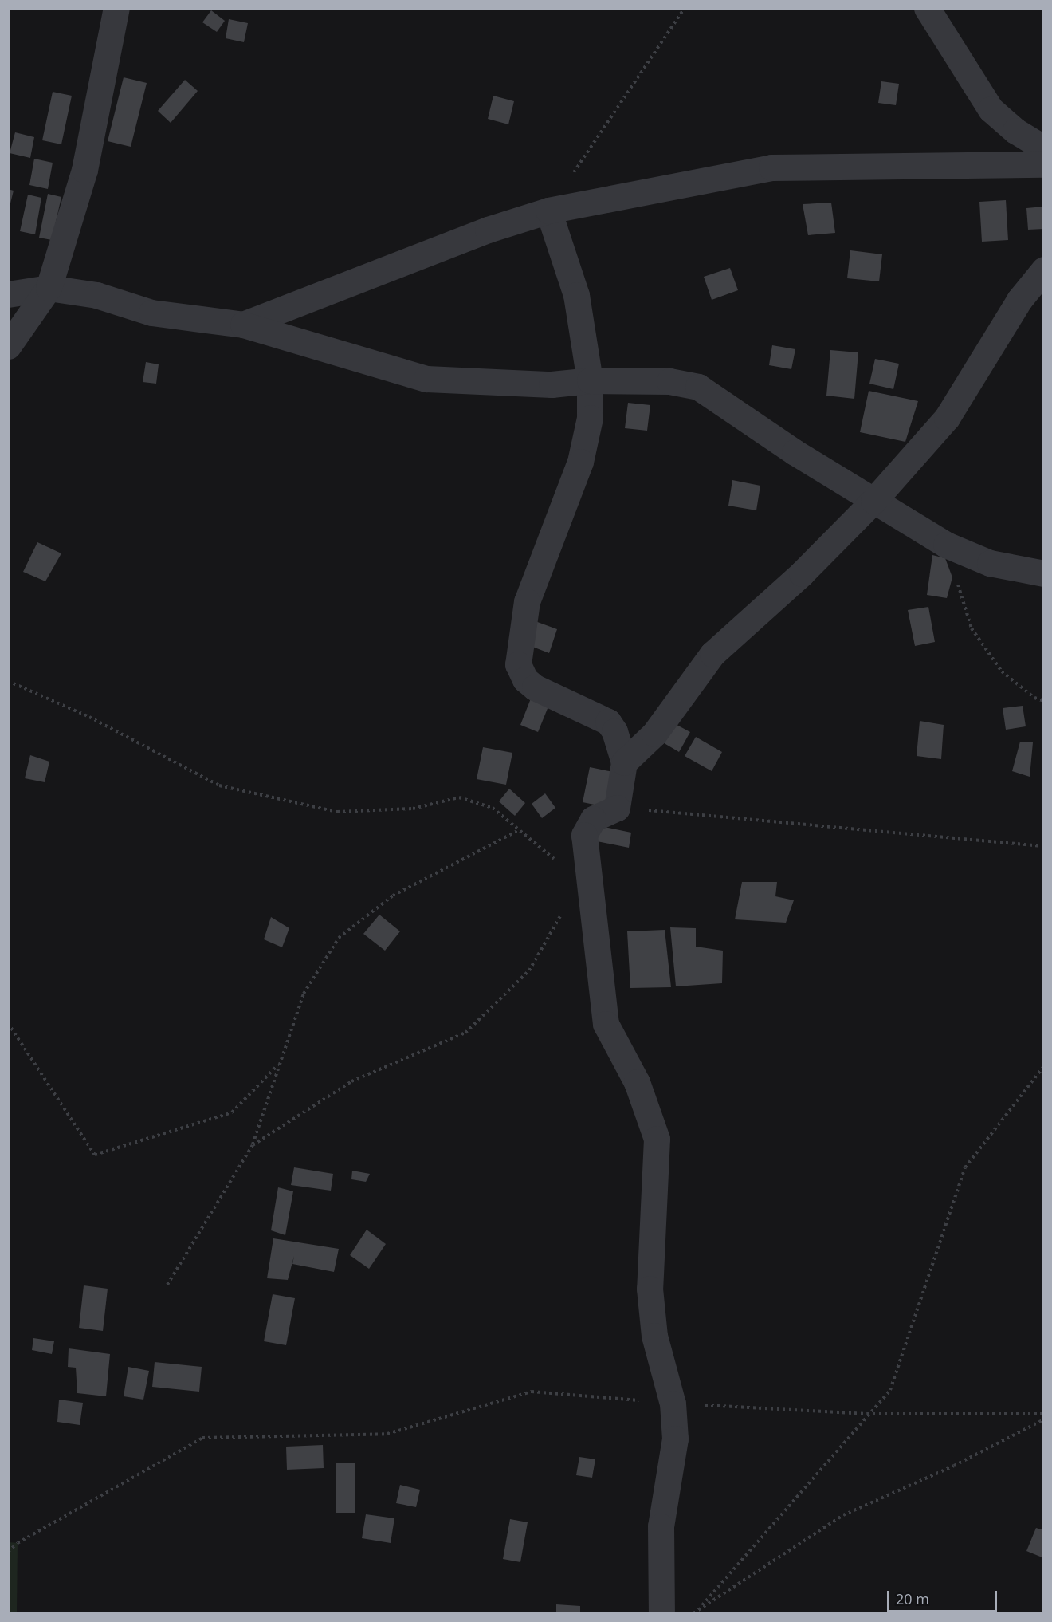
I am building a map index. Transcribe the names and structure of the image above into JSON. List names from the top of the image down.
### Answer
{
  "scale_bar": "20 m"
}
